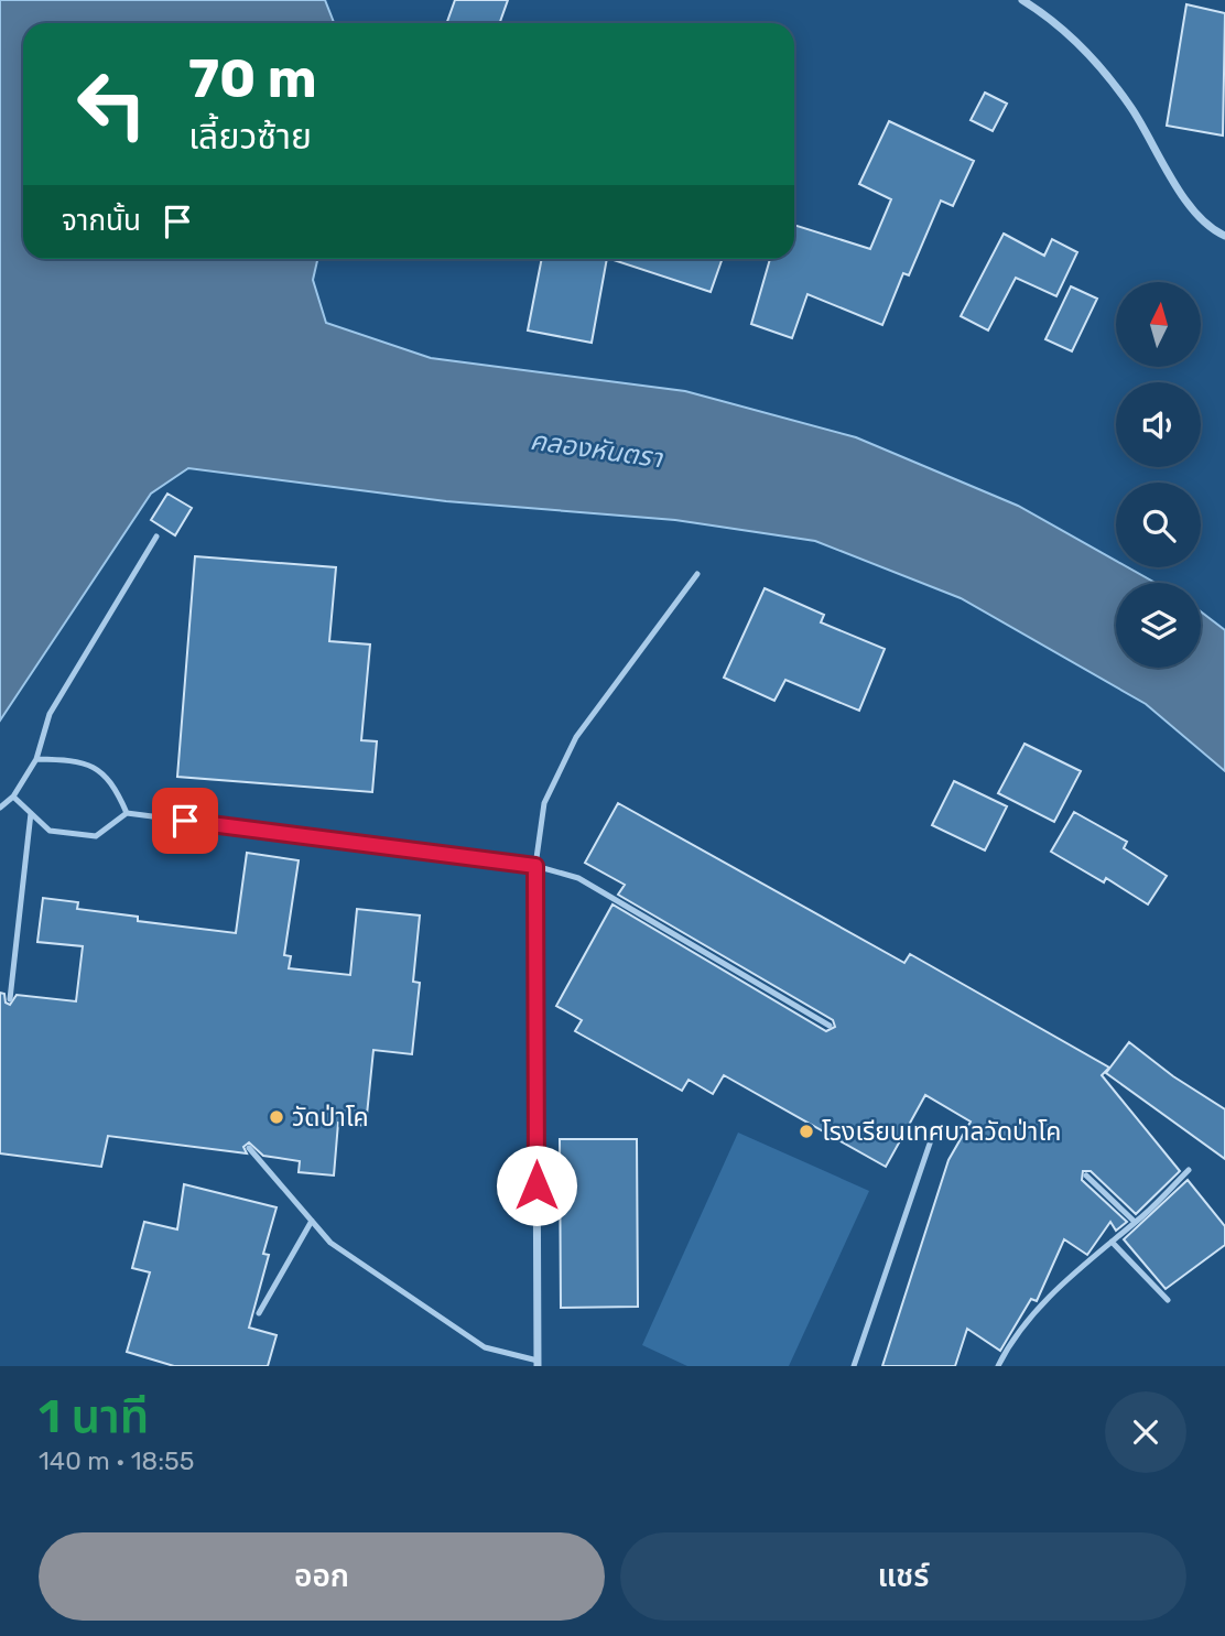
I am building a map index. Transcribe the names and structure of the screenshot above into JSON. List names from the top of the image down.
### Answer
{
  "water": ["คลองหันตรา"],
  "places": ["วัดป่าโค", "โรงเรียนเทศบาลวัดป่าโค"],
  "north": "top",
  "page": {
    "turn": ["70 m", "เลี้ยวซ้าย"],
    "then": "จากนั้น",
    "heading": ["1 นาที", "140 m · 18:55"],
    "buttons": ["ออก", "แชร์"]
  }
}
